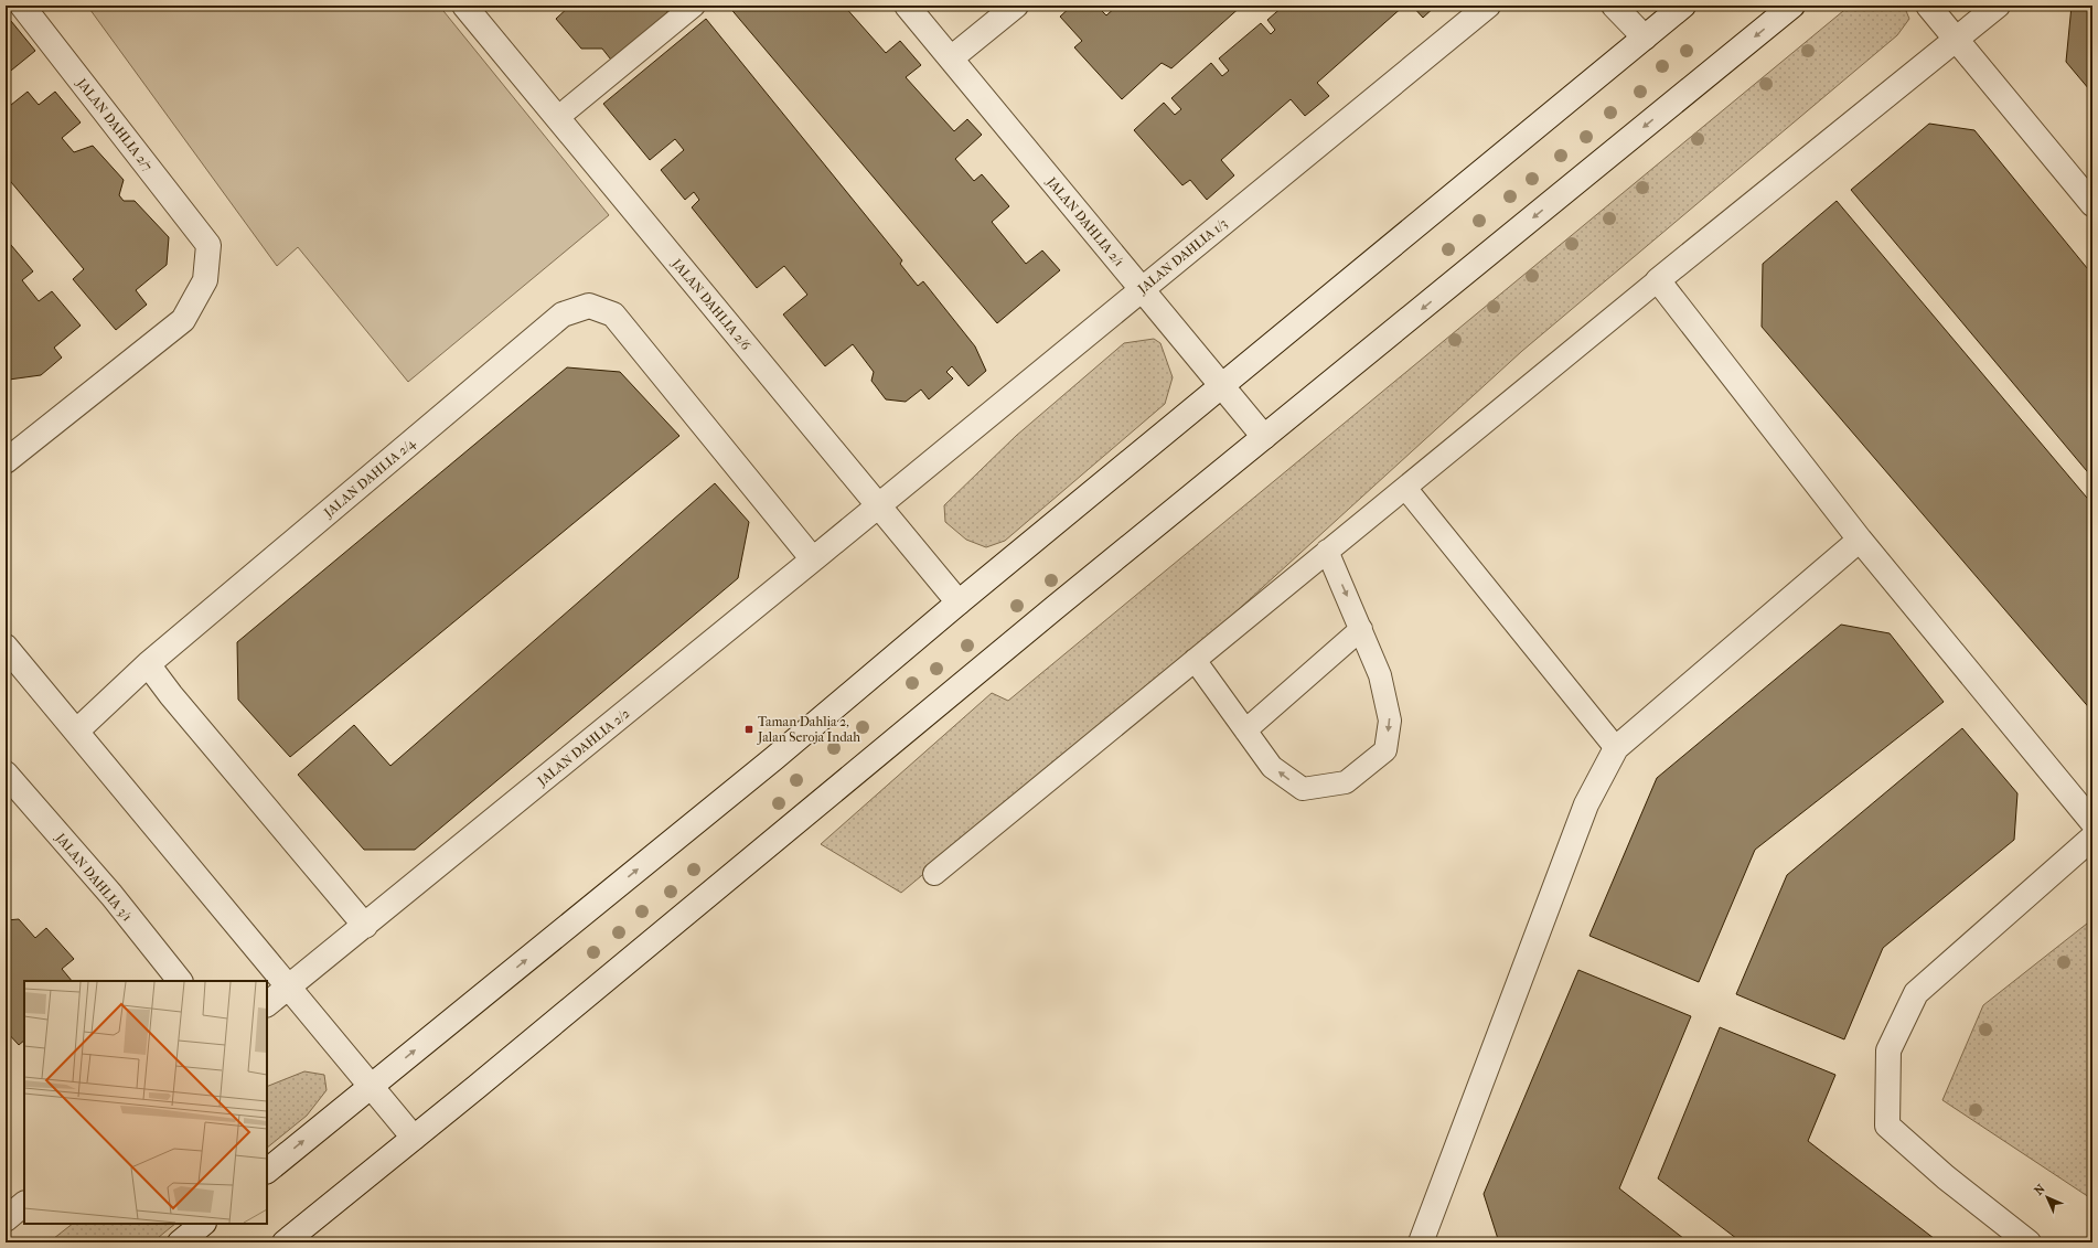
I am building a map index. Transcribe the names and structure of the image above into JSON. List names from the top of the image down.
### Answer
{
  "streets": {
    "street": [
      "JALAN DAHLIA 2/7",
      "JALAN DAHLIA 2/1",
      "JALAN DAHLIA 1/3",
      "JALAN DAHLIA 2/6",
      "JALAN DAHLIA 2/4",
      "JALAN DAHLIA 2/2",
      "JALAN DAHLIA 3/1"
    ]
  },
  "crossings": [
    ["JALAN DAHLIA 2/1", "JALAN DAHLIA 1/3"],
    ["JALAN DAHLIA 1/3", "JALAN DAHLIA 2/6"],
    ["JALAN DAHLIA 1/3", "JALAN DAHLIA 2/2"],
    ["JALAN DAHLIA 2/6", "JALAN DAHLIA 2/2"],
    ["JALAN DAHLIA 2/4", "JALAN DAHLIA 2/2"]
  ],
  "places": {
    "transit": ["Taman Dahlia 2, Jalan Seroja Indah"]
  },
  "north": "top left"
}
